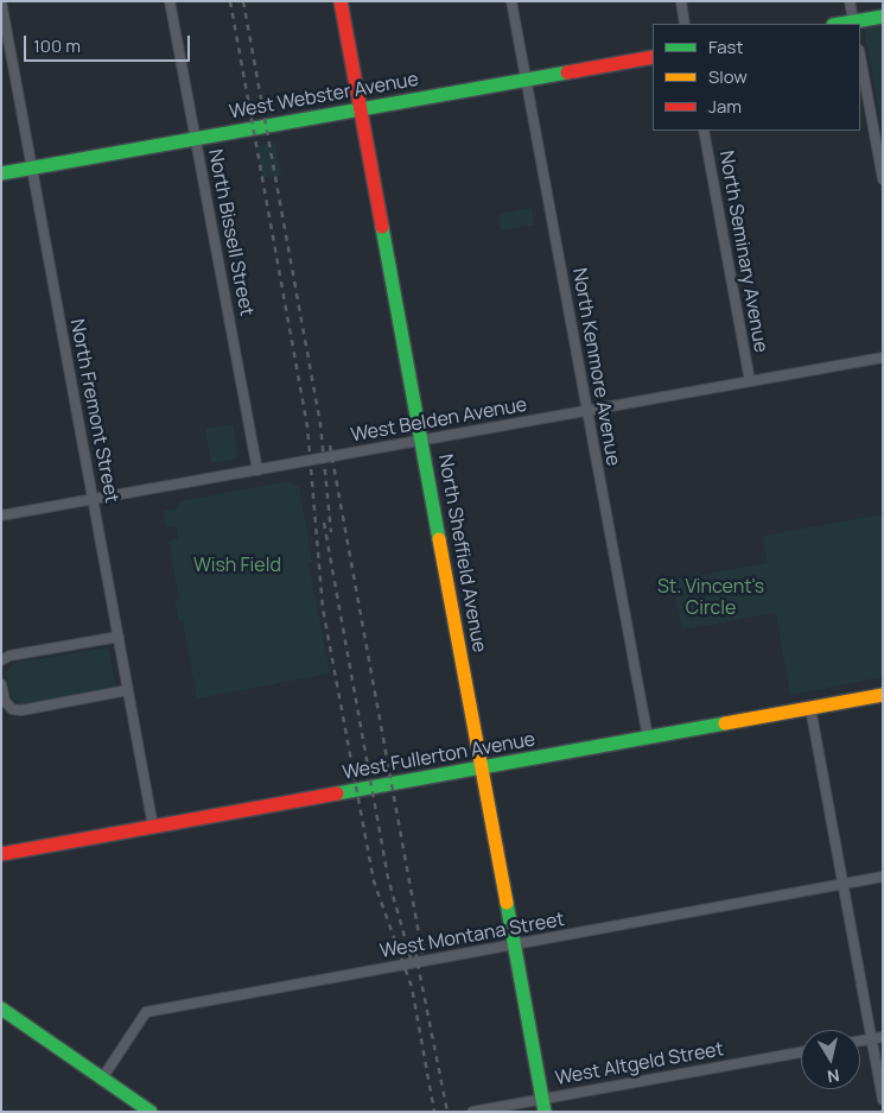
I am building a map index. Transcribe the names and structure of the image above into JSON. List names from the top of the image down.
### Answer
{
  "streets": {
    "street": [
      "West Webster Avenue",
      "North Bissell Street",
      "North Seminary Avenue",
      "North Kenmore Avenue",
      "North Fremont Street",
      "West Belden Avenue",
      "North Sheffield Avenue",
      "West Fullerton Avenue",
      "West Montana Street",
      "West Altgeld Street"
    ]
  },
  "crossings": [
    ["West Webster Avenue", "North Bissell Street"],
    ["West Webster Avenue", "North Kenmore Avenue"],
    ["West Webster Avenue", "North Fremont Street"],
    ["West Webster Avenue", "North Sheffield Avenue"],
    ["North Bissell Street", "West Belden Avenue"],
    ["North Seminary Avenue", "West Belden Avenue"],
    ["North Kenmore Avenue", "West Belden Avenue"],
    ["North Kenmore Avenue", "West Fullerton Avenue"],
    ["North Fremont Street", "West Belden Avenue"],
    ["North Fremont Street", "West Fullerton Avenue"],
    ["West Belden Avenue", "North Sheffield Avenue"],
    ["North Sheffield Avenue", "West Fullerton Avenue"],
    ["North Sheffield Avenue", "West Montana Street"],
    ["North Sheffield Avenue", "West Altgeld Street"]
  ],
  "parks": ["Wish Field", "St. Vincent's Circle"],
  "legend": ["Fast", "Slow", "Jam"],
  "scale_bar": "100 m",
  "north": "bottom"
}
